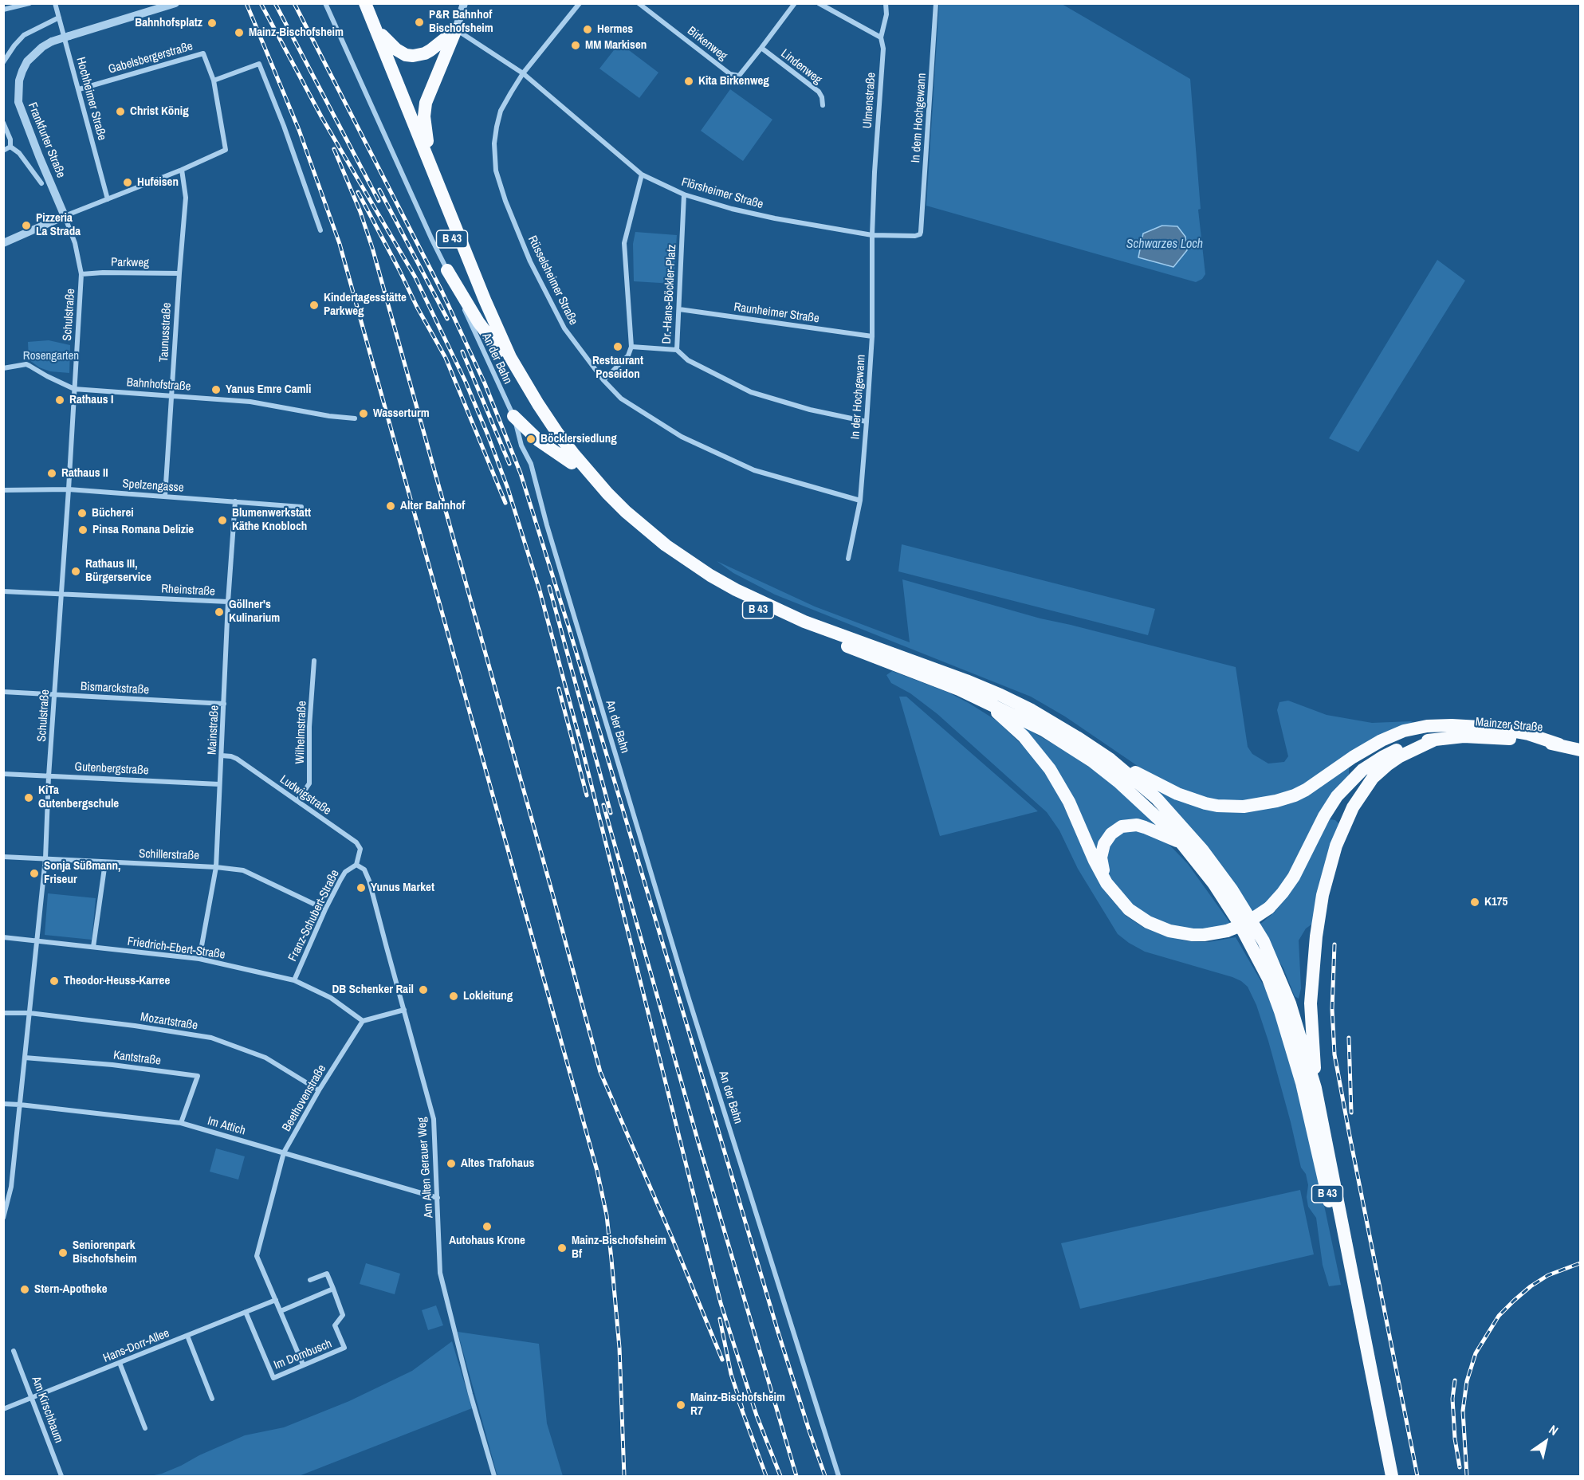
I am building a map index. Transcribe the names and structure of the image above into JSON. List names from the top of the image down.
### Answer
{
  "streets": {
    "highway": ["B 43", "Mainzer Straße"],
    "street": [
      "Birkenweg",
      "Gabelsbergerstraße",
      "Lindenweg",
      "Hochheimer Straße",
      "Ulmenstraße",
      "In dem Hochgewann",
      "Frankfurter Straße",
      "Flörsheimer Straße",
      "Parkweg",
      "Rüsselsheimer Straße",
      "Dr.-Hans-Böckler-Platz",
      "Raunheimer Straße",
      "Schulstraße",
      "Taunusstraße",
      "An der Bahn",
      "Bahnhofstraße",
      "In der Hochgewann",
      "Spelzengasse",
      "Rheinstraße",
      "Bismarckstraße",
      "Mainstraße",
      "Wilhelmstraße",
      "Gutenbergstraße",
      "Ludwigstraße",
      "Schillerstraße",
      "Franz-Schubert-Straße",
      "Friedrich-Ebert-Straße",
      "Mozartstraße",
      "Kantstraße",
      "Beethovenstraße",
      "Im Attich",
      "Am Alten Gerauer Weg",
      "Hans-Dorr-Allee",
      "Im Dornbusch",
      "Am Kirschbaum"
    ]
  },
  "crossings": [
    ["Birkenweg", "Lindenweg"],
    ["Gabelsbergerstraße", "Hochheimer Straße"],
    ["Ulmenstraße", "Flörsheimer Straße"],
    ["Ulmenstraße", "In der Hochgewann"],
    ["In dem Hochgewann", "Flörsheimer Straße"],
    ["Frankfurter Straße", "Schulstraße"],
    ["Flörsheimer Straße", "Rüsselsheimer Straße"],
    ["Flörsheimer Straße", "Dr.-Hans-Böckler-Platz"],
    ["Flörsheimer Straße", "In der Hochgewann"],
    ["Parkweg", "Schulstraße"],
    ["Parkweg", "Taunusstraße"],
    ["Rüsselsheimer Straße", "In der Hochgewann"],
    ["Dr.-Hans-Böckler-Platz", "Raunheimer Straße"],
    ["Raunheimer Straße", "In der Hochgewann"],
    ["Schulstraße", "Bahnhofstraße"],
    ["Schulstraße", "Spelzengasse"],
    ["Schulstraße", "Rheinstraße"],
    ["Schulstraße", "Bismarckstraße"],
    ["Schulstraße", "Gutenbergstraße"],
    ["Schulstraße", "Schillerstraße"],
    ["Schulstraße", "Friedrich-Ebert-Straße"],
    ["Schulstraße", "Mozartstraße"],
    ["Schulstraße", "Kantstraße"],
    ["Schulstraße", "Im Attich"],
    ["Taunusstraße", "Bahnhofstraße"],
    ["Taunusstraße", "Spelzengasse"],
    ["Spelzengasse", "Mainstraße"],
    ["Rheinstraße", "Mainstraße"],
    ["Bismarckstraße", "Mainstraße"],
    ["Mainstraße", "Gutenbergstraße"],
    ["Mainstraße", "Ludwigstraße"],
    ["Mainstraße", "Schillerstraße"],
    ["Mainstraße", "Friedrich-Ebert-Straße"],
    ["Wilhelmstraße", "Ludwigstraße"],
    ["Ludwigstraße", "Franz-Schubert-Straße"],
    ["Ludwigstraße", "Am Alten Gerauer Weg"],
    ["Schillerstraße", "Franz-Schubert-Straße"],
    ["Franz-Schubert-Straße", "Friedrich-Ebert-Straße"],
    ["Franz-Schubert-Straße", "Am Alten Gerauer Weg"],
    ["Friedrich-Ebert-Straße", "Beethovenstraße"],
    ["Mozartstraße", "Beethovenstraße"],
    ["Kantstraße", "Im Attich"],
    ["Beethovenstraße", "Im Attich"],
    ["Beethovenstraße", "Hans-Dorr-Allee"],
    ["Im Attich", "Am Alten Gerauer Weg"],
    ["Hans-Dorr-Allee", "Im Dornbusch"],
    ["Hans-Dorr-Allee", "Am Kirschbaum"]
  ],
  "water": ["Schwarzes Loch"],
  "parks": ["Rosengarten"],
  "places": [
    "P&R Bahnhof Bischofsheim",
    "Bahnhofsplatz",
    "Hermes",
    "Mainz-Bischofsheim",
    "MM Markisen",
    "Kita Birkenweg",
    "Christ König",
    "Hufeisen",
    "Pizzeria La Strada",
    "Kindertagesstätte Parkweg",
    "Restaurant Poseidon",
    "Yanus Emre Camli",
    "Rathaus I",
    "Wasserturm",
    "Böcklersiedlung",
    "Rathaus II",
    "Alter Bahnhof",
    "Bücherei",
    "Blumenwerkstatt Käthe Knobloch",
    "Pinsa Romana Delizie",
    "Rathaus III, Bürgerservice",
    "Göllner's Kulinarium",
    "KiTa Gutenbergschule",
    "Sonja Süßmann, Friseur",
    "Yunus Market",
    "K175",
    "Theodor-Heuss-Karree",
    "DB Schenker Rail",
    "Lokleitung",
    "Altes Trafohaus",
    "Autohaus Krone",
    "Mainz-Bischofsheim Bf",
    "Seniorenpark Bischofsheim",
    "Stern-Apotheke",
    "Mainz-Bischofsheim R7"
  ],
  "north": "top right"
}
